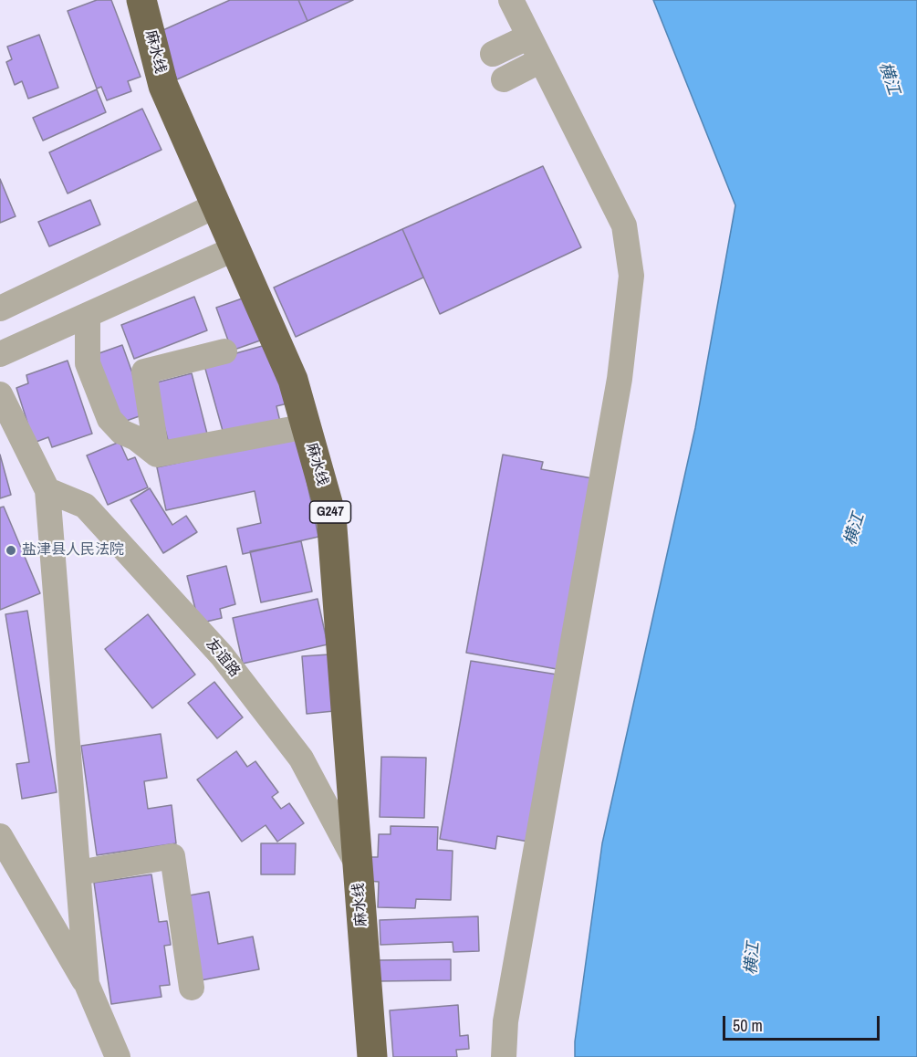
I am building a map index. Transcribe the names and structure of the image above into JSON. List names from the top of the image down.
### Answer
{
  "streets": {
    "highway": ["麻水线", "G247"],
    "street": ["友谊路"]
  },
  "crossings": [
    ["麻水线", "友谊路"]
  ],
  "water": ["横江"],
  "places": ["盐津县人民法院"],
  "scale_bar": "50 m"
}
